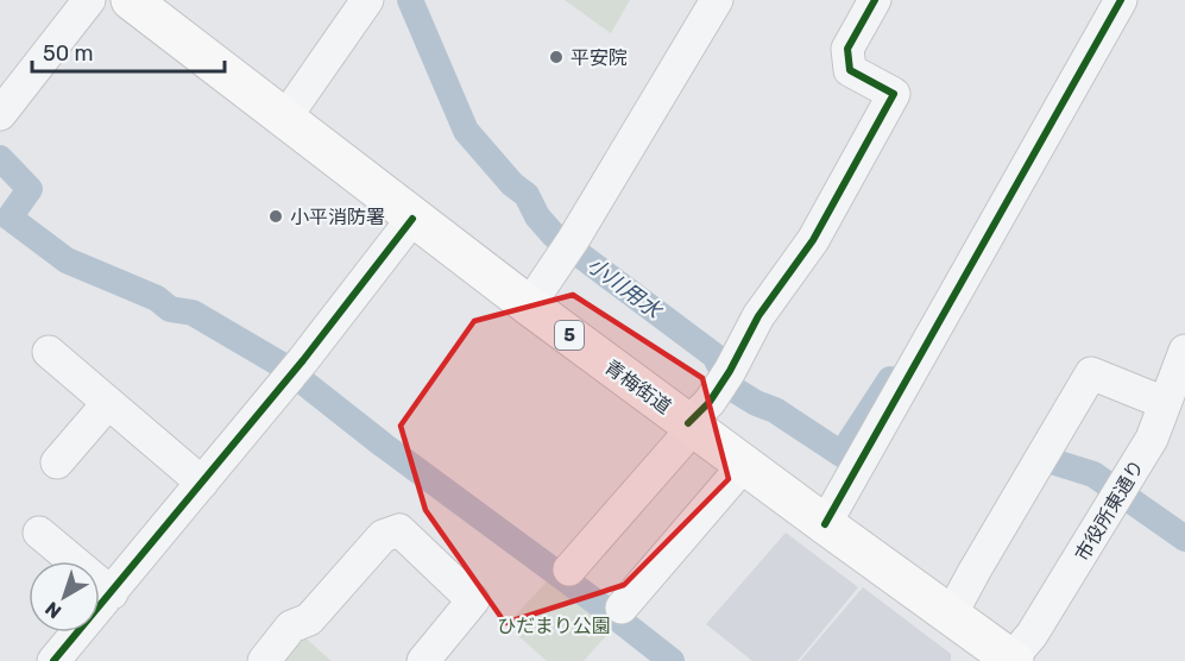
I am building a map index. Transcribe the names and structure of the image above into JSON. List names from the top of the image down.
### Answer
{
  "streets": {
    "main road": ["5", "青梅街道"],
    "street": ["市役所東通り"]
  },
  "crossings": [
    ["青梅街道", "市役所東通り"]
  ],
  "water": ["小川用水"],
  "parks": ["ひだまり公園"],
  "places": ["平安院", "小平消防署"],
  "scale_bar": "50 m",
  "north": "bottom left"
}
